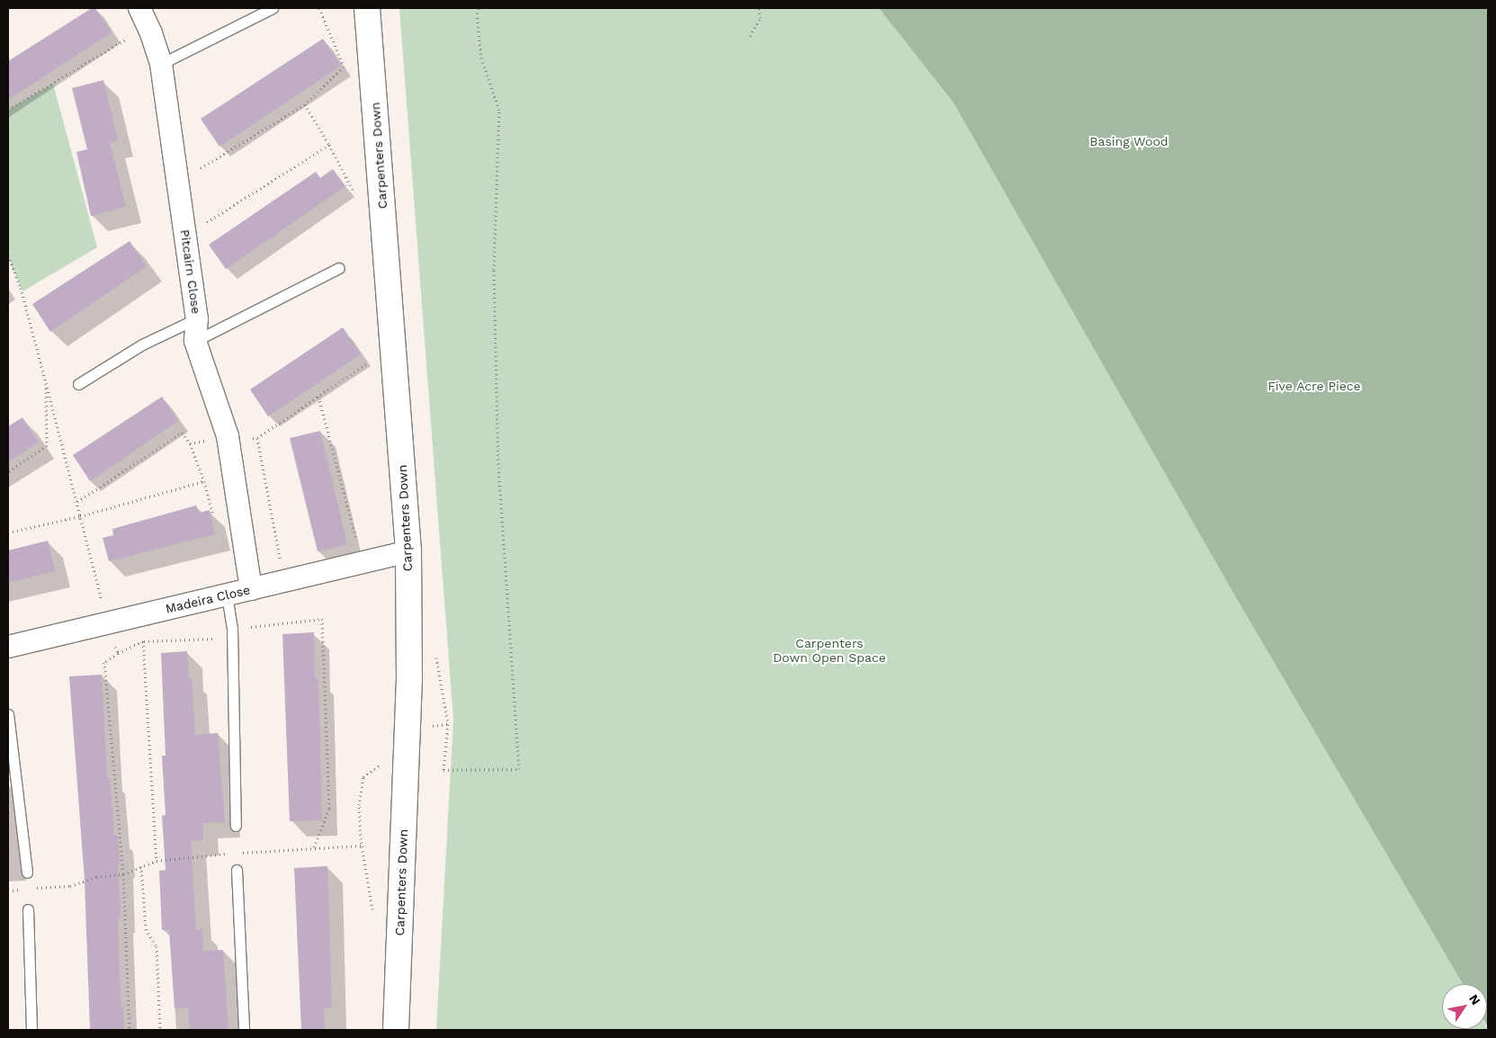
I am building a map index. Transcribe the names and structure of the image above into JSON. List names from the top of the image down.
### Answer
{
  "streets": {
    "street": ["Carpenters Down", "Pitcairn Close", "Madeira Close"]
  },
  "crossings": [
    ["Carpenters Down", "Madeira Close"],
    ["Pitcairn Close", "Madeira Close"]
  ],
  "parks": ["Basing Wood", "Five Acre Piece", "Carpenters Down Open Space"],
  "north": "top right"
}
